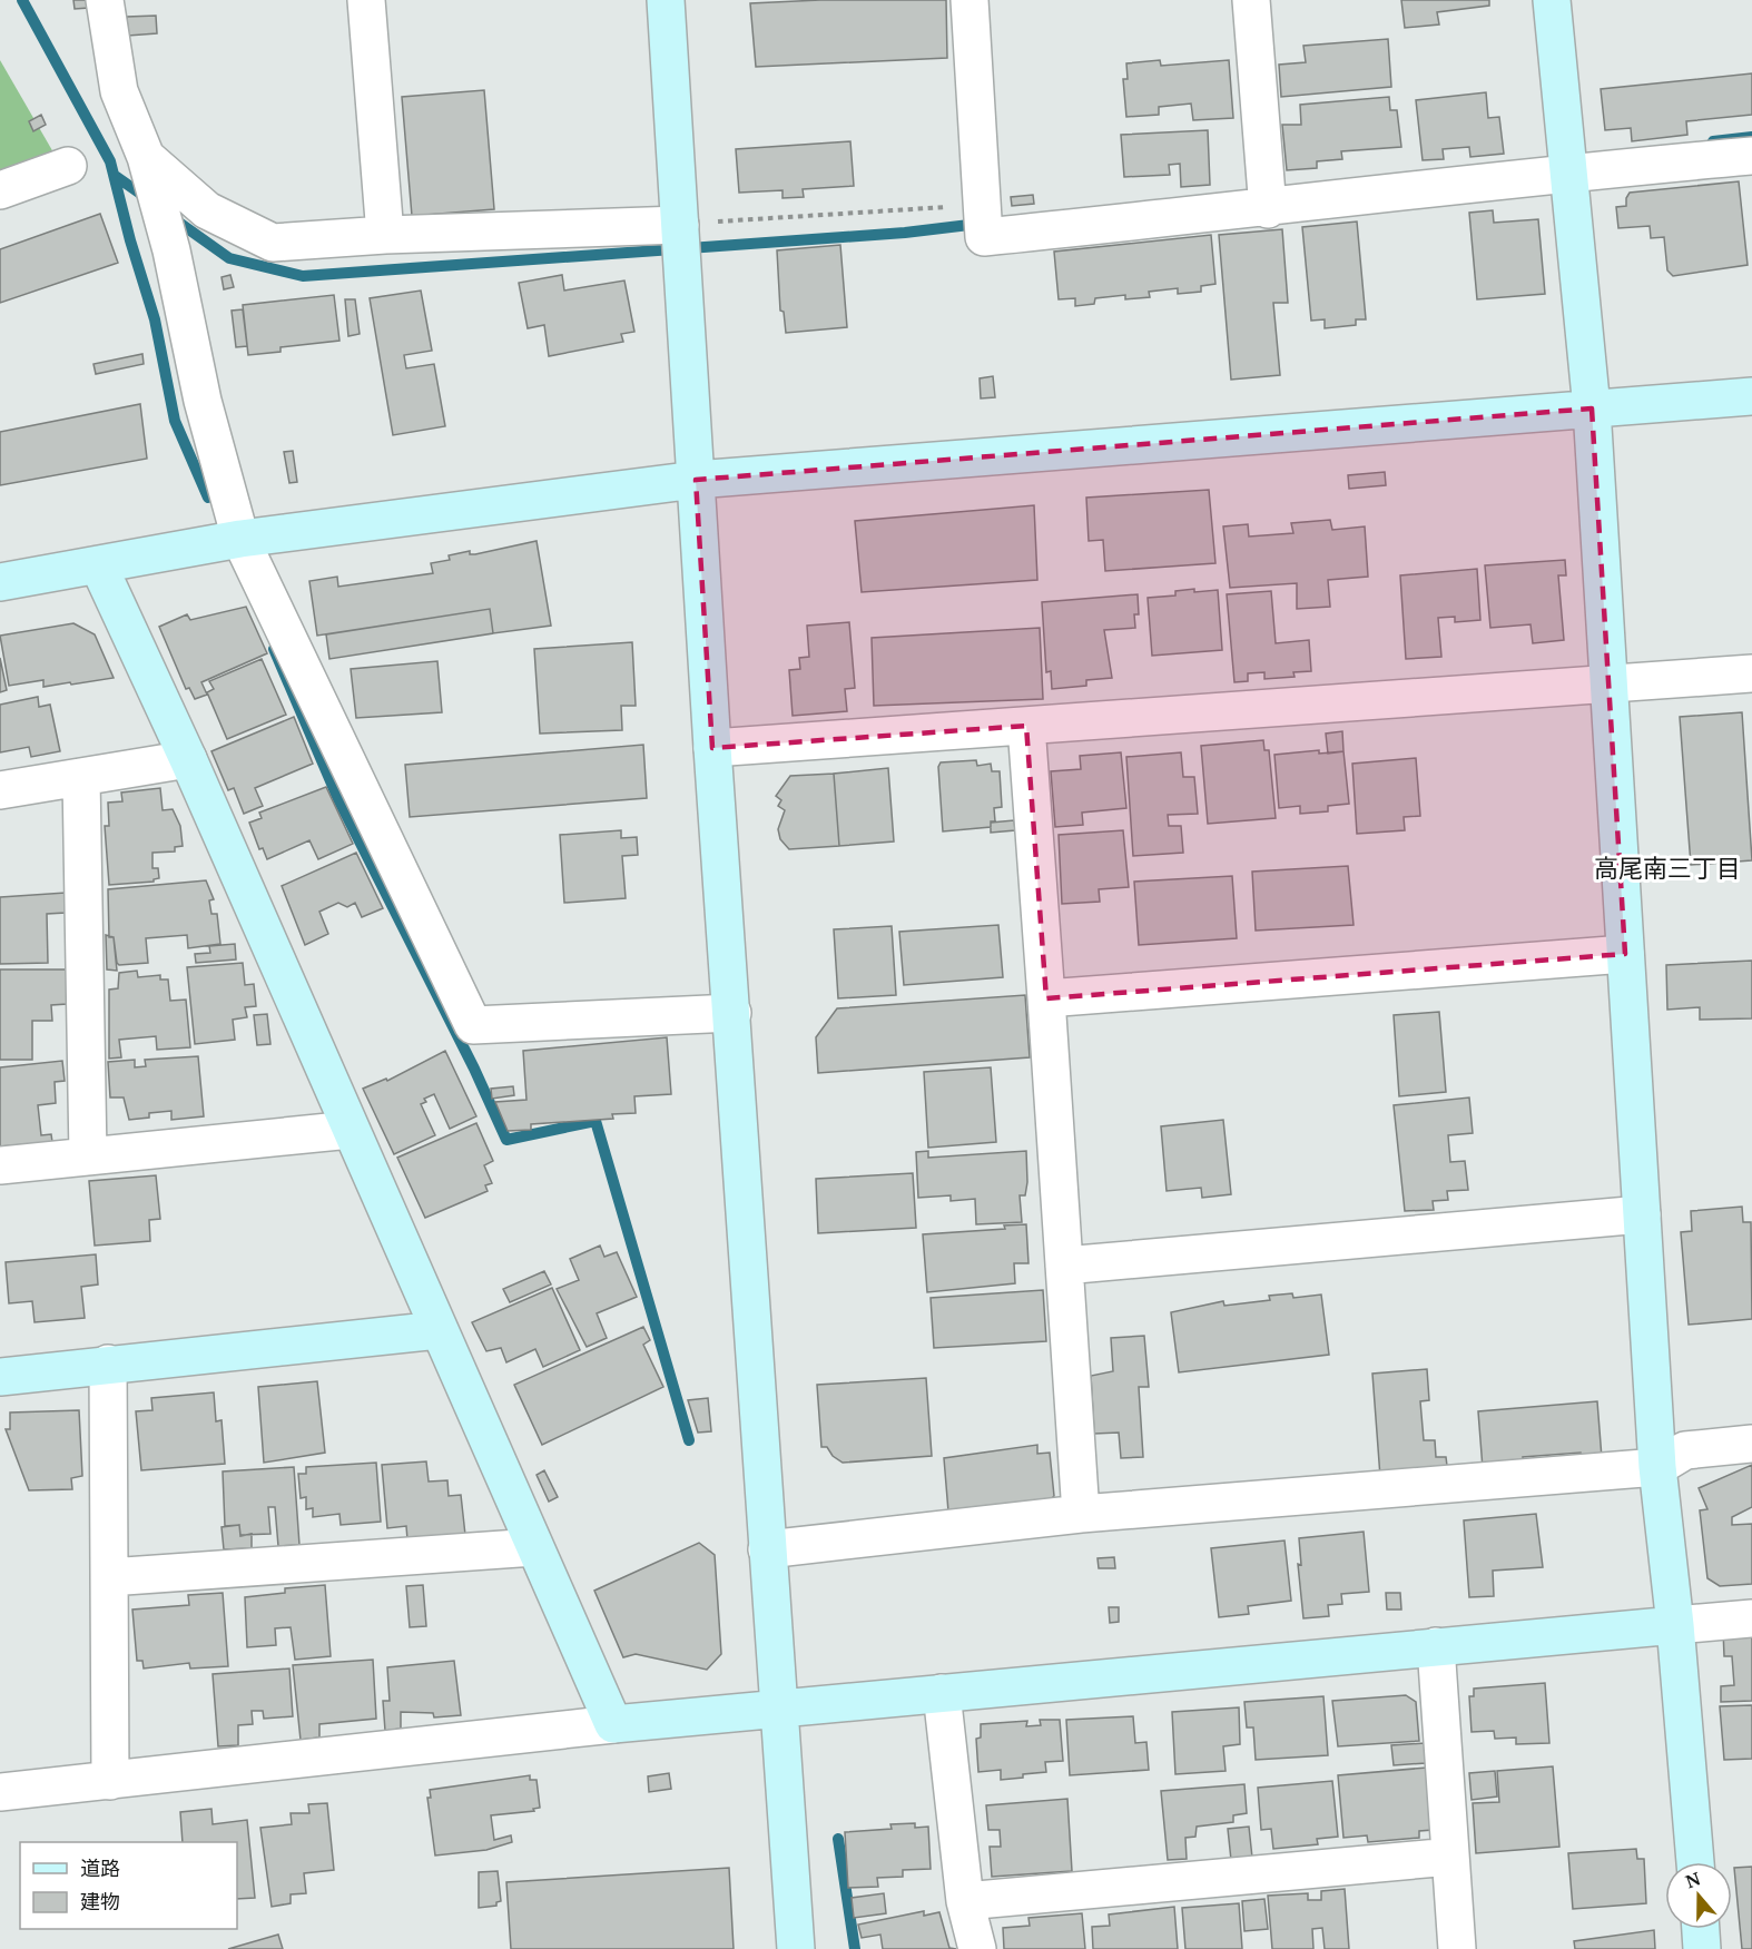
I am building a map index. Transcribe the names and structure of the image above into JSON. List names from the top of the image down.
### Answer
{
  "districts": ["高尾南三丁目"],
  "legend": ["道路", "建物"],
  "north": "top"
}
